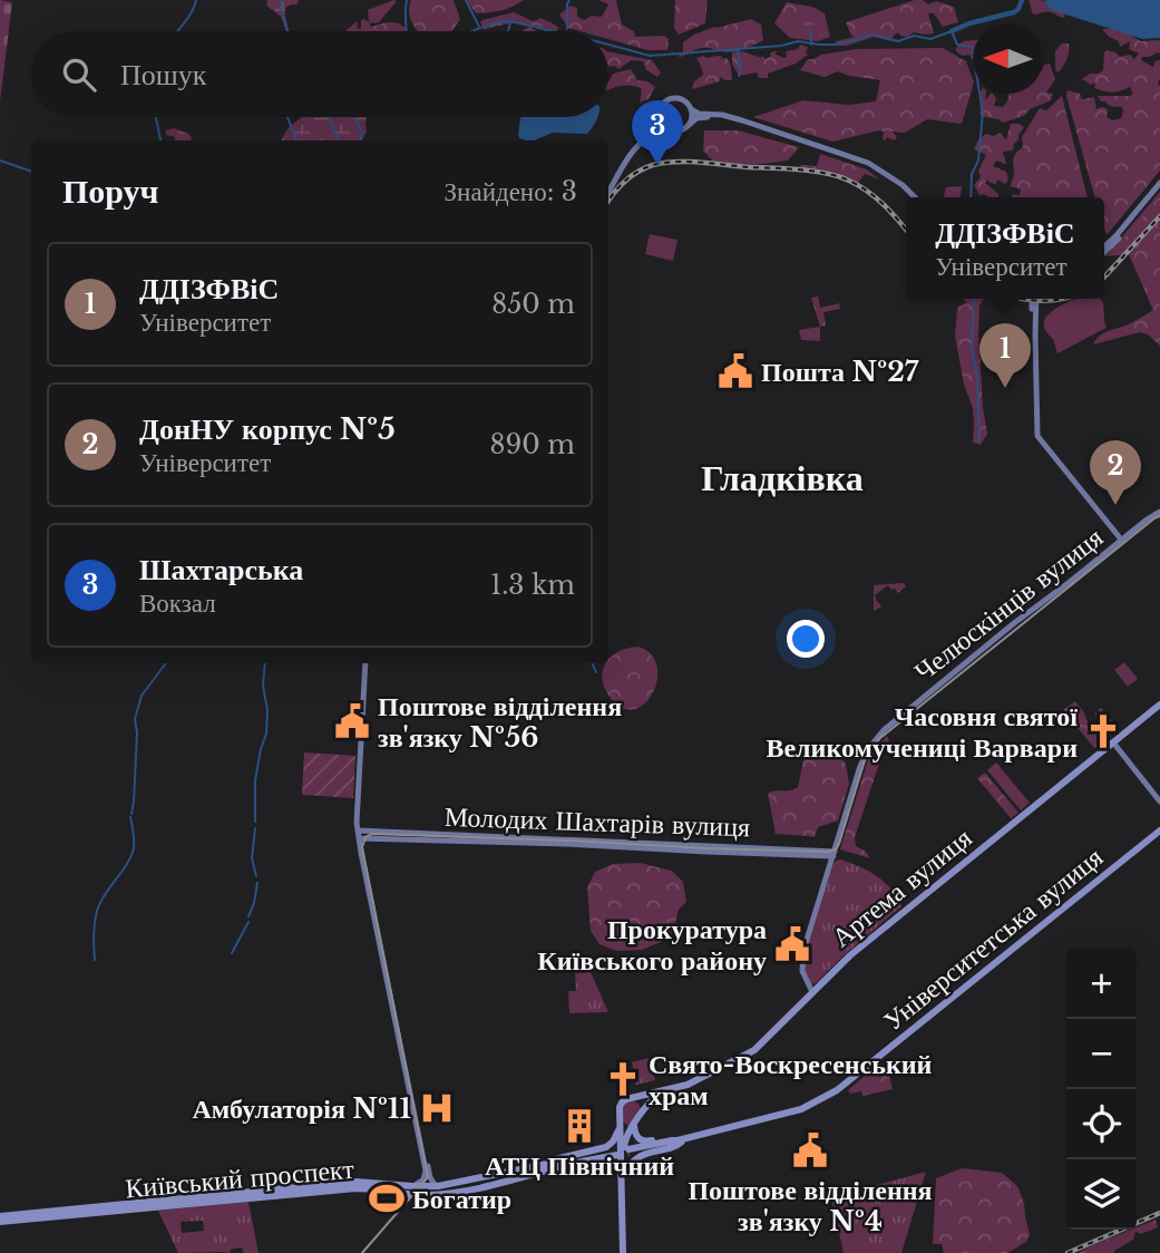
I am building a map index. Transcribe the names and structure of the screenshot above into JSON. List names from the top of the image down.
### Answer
{
  "streets": {
    "main road": [
      "Челюскінців вулиця",
      "Молодих Шахтарів вулиця",
      "Артема вулиця",
      "Університетська вулиця",
      "Київський проспект"
    ]
  },
  "crossings": [
    ["Челюскінців вулиця", "Молодих Шахтарів вулиця"],
    ["Челюскінців вулиця", "Артема вулиця"]
  ],
  "districts": ["Гладківка"],
  "places": {
    "public building": [
      "Пошта №27",
      "Поштове відділення зв'язку №56",
      "Прокуратура Київського району",
      "Поштове відділення зв'язку №4"
    ],
    "church": ["Часовня святої Великомучениці Варвари", "Свято-Воскресенський храм"],
    "hospital": ["Амбулаторія №11"],
    "building": ["АТЦ Північний"],
    "sports": ["Богатир"]
  },
  "north": "left",
  "page": {
    "search": "Пошук",
    "pins": ["3", "1", "2"],
    "heading": ["Поруч", "Знайдено: 3"],
    "popup": ["ДДІЗФВіС", "Університет"],
    "list": [
      {
        "mark": "1",
        "name": "ДДІЗФВіС",
        "note": "Університет",
        "value": "850 m"
      },
      {
        "mark": "2",
        "name": "ДонНУ корпус №5",
        "note": "Університет",
        "value": "890 m"
      },
      {
        "mark": "3",
        "name": "Шахтарська",
        "note": "Вокзал",
        "value": "1.3 km"
      }
    ],
    "map_buttons": ["+", "−"]
  }
}
